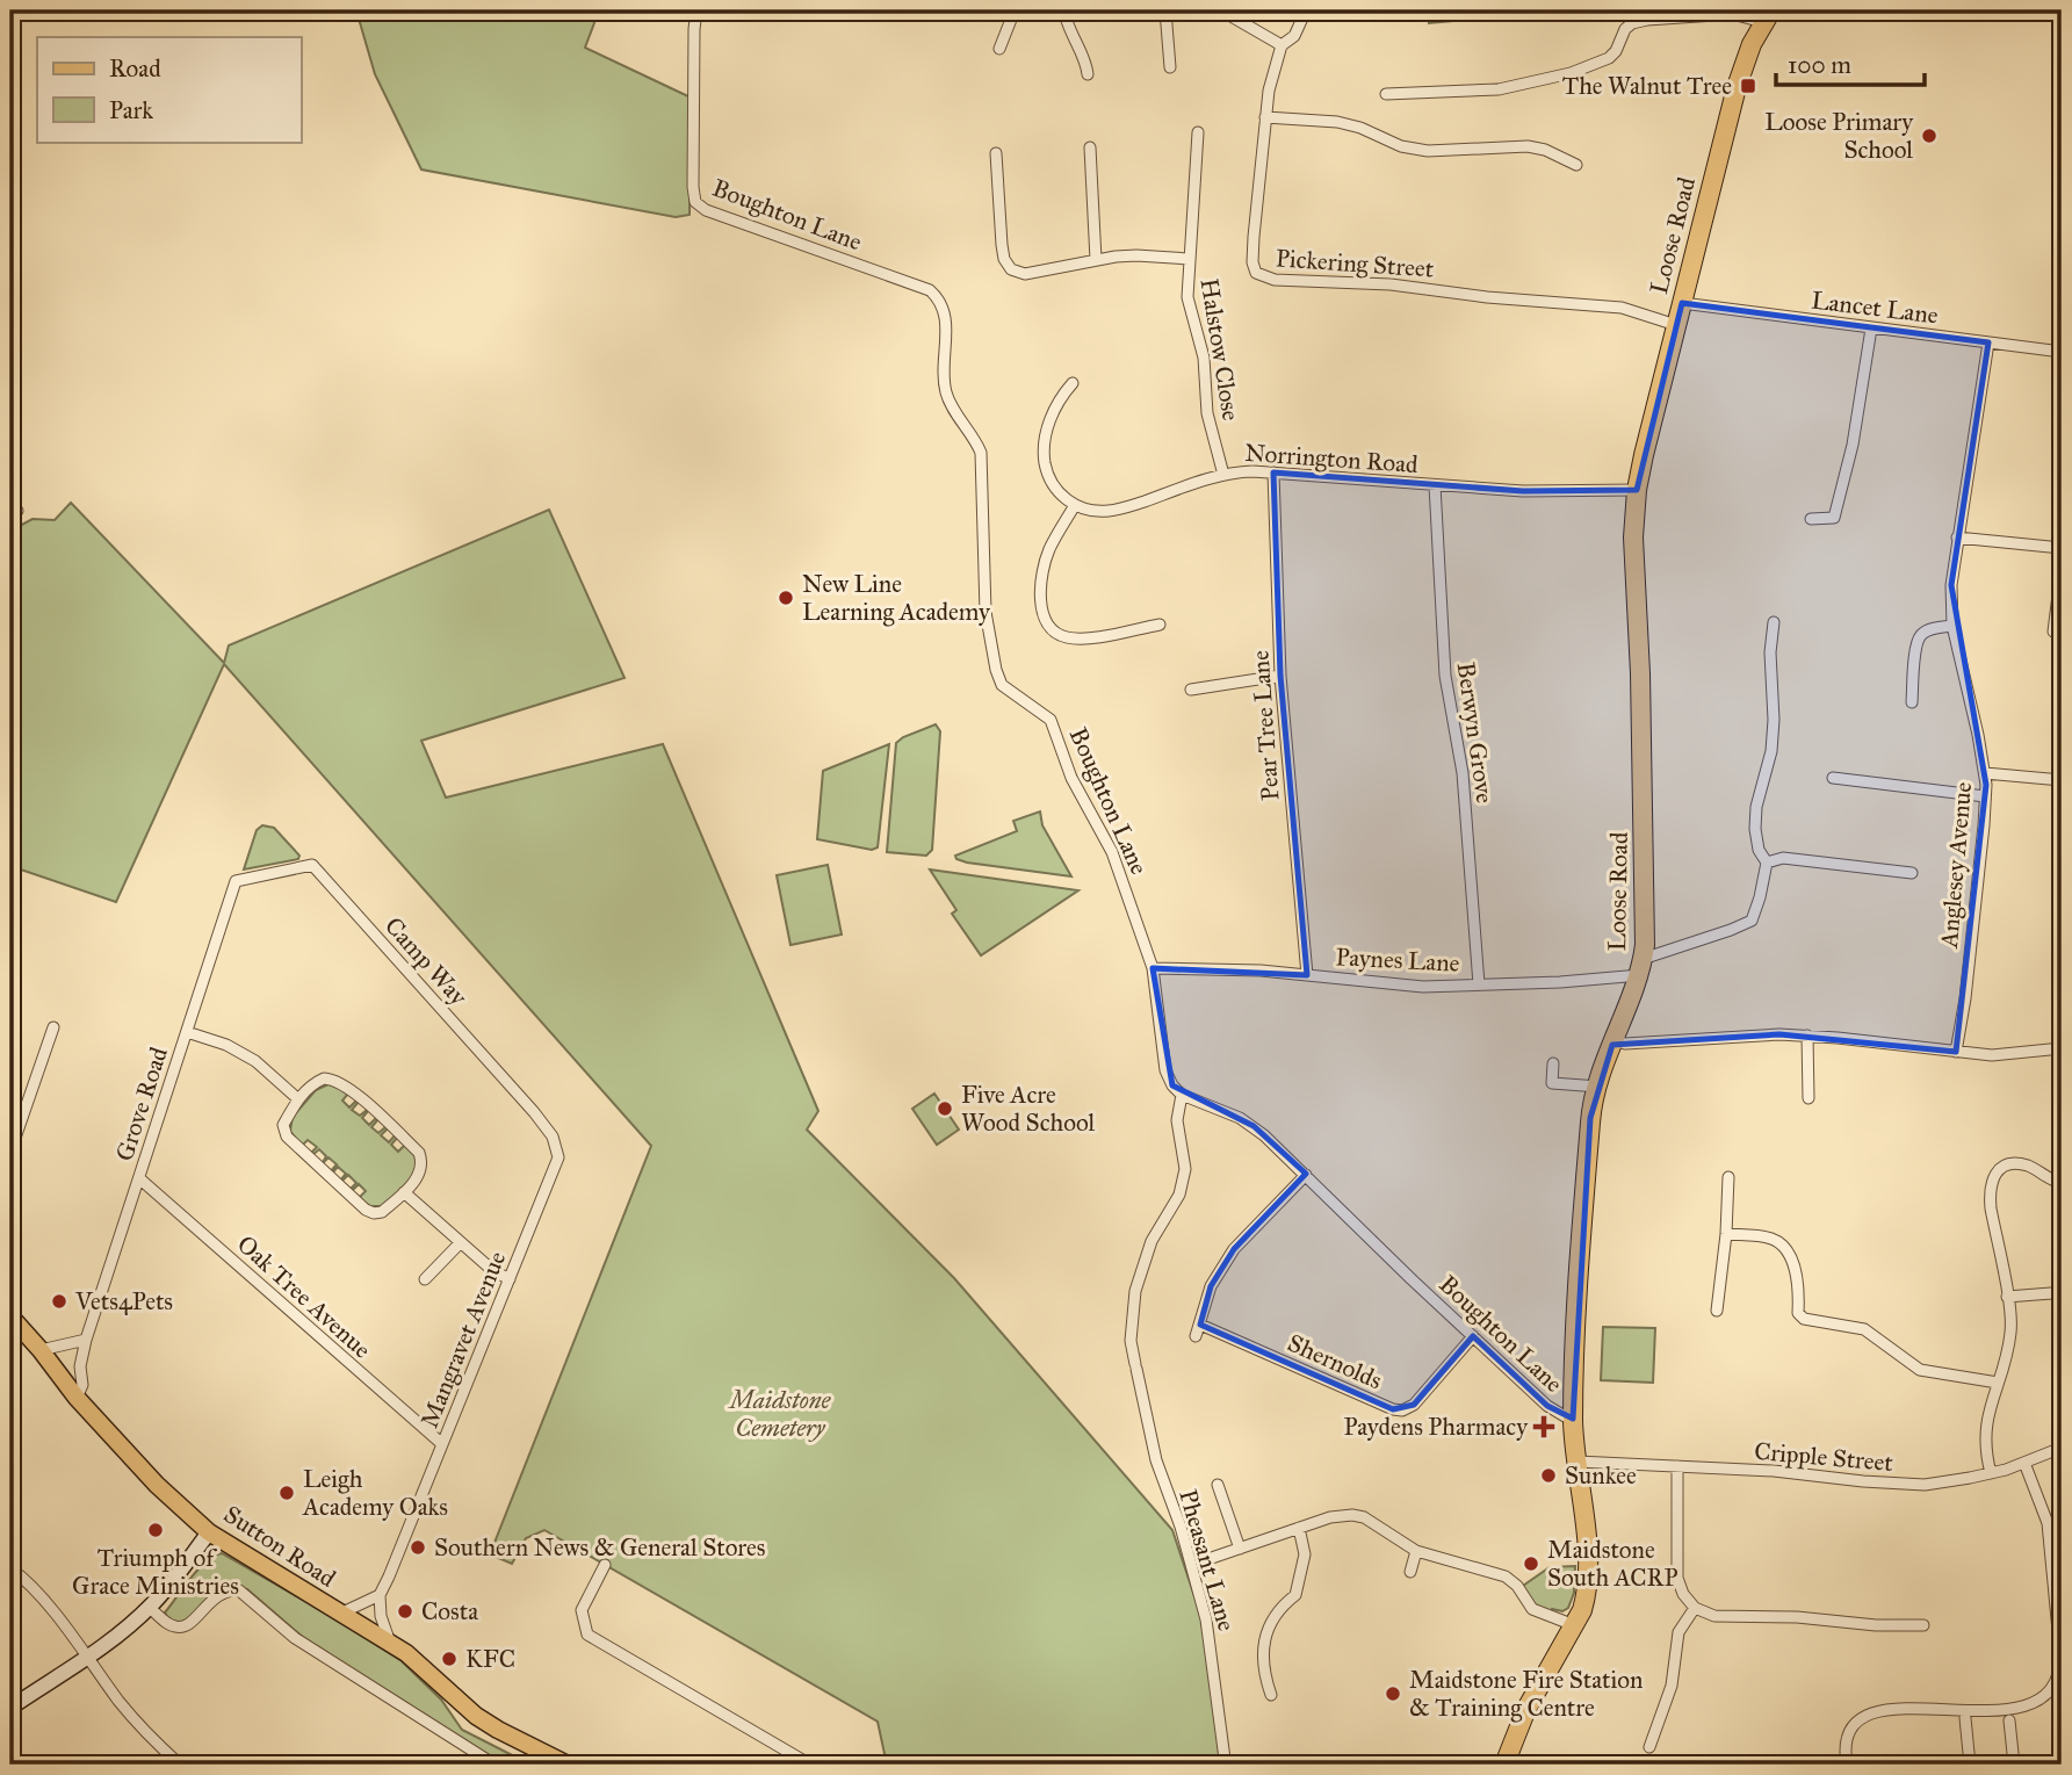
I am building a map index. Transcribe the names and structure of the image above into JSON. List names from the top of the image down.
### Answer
{
  "streets": {
    "highway": ["Loose Road"],
    "main road": ["Sutton Road"],
    "street": [
      "Boughton Lane",
      "Pickering Street",
      "Lancet Lane",
      "Halstow Close",
      "Norrington Road",
      "Pear Tree Lane",
      "Berwyn Grove",
      "Anglesey Avenue",
      "Paynes Lane",
      "Camp Way",
      "Grove Road",
      "Oak Tree Avenue",
      "Mangravet Avenue",
      "Shernolds",
      "Cripple Street",
      "Pheasant Lane"
    ]
  },
  "crossings": [
    ["Boughton Lane", "Loose Road"],
    ["Boughton Lane", "Paynes Lane"],
    ["Boughton Lane", "Shernolds"],
    ["Boughton Lane", "Pheasant Lane"],
    ["Loose Road", "Pickering Street"],
    ["Loose Road", "Lancet Lane"],
    ["Loose Road", "Norrington Road"],
    ["Loose Road", "Paynes Lane"],
    ["Loose Road", "Cripple Street"],
    ["Lancet Lane", "Anglesey Avenue"],
    ["Halstow Close", "Norrington Road"],
    ["Norrington Road", "Pear Tree Lane"],
    ["Norrington Road", "Berwyn Grove"],
    ["Pear Tree Lane", "Paynes Lane"],
    ["Berwyn Grove", "Paynes Lane"],
    ["Camp Way", "Grove Road"],
    ["Camp Way", "Mangravet Avenue"],
    ["Grove Road", "Oak Tree Avenue"],
    ["Grove Road", "Sutton Road"],
    ["Oak Tree Avenue", "Mangravet Avenue"]
  ],
  "parks": ["Maidstone Cemetery"],
  "places": {
    "transit": ["The Walnut Tree"],
    "other": [
      "Loose Primary School",
      "New Line Learning Academy",
      "Five Acre Wood School",
      "Vets4Pets",
      "Sunkee",
      "Leigh Academy Oaks",
      "Triumph of Grace Ministries",
      "Southern News & General Stores",
      "Maidstone South ACRP",
      "Costa",
      "KFC",
      "Maidstone Fire Station & Training Centre"
    ],
    "health": ["Paydens Pharmacy"]
  },
  "legend": ["Road", "Park"],
  "scale_bar": "100 m"
}
